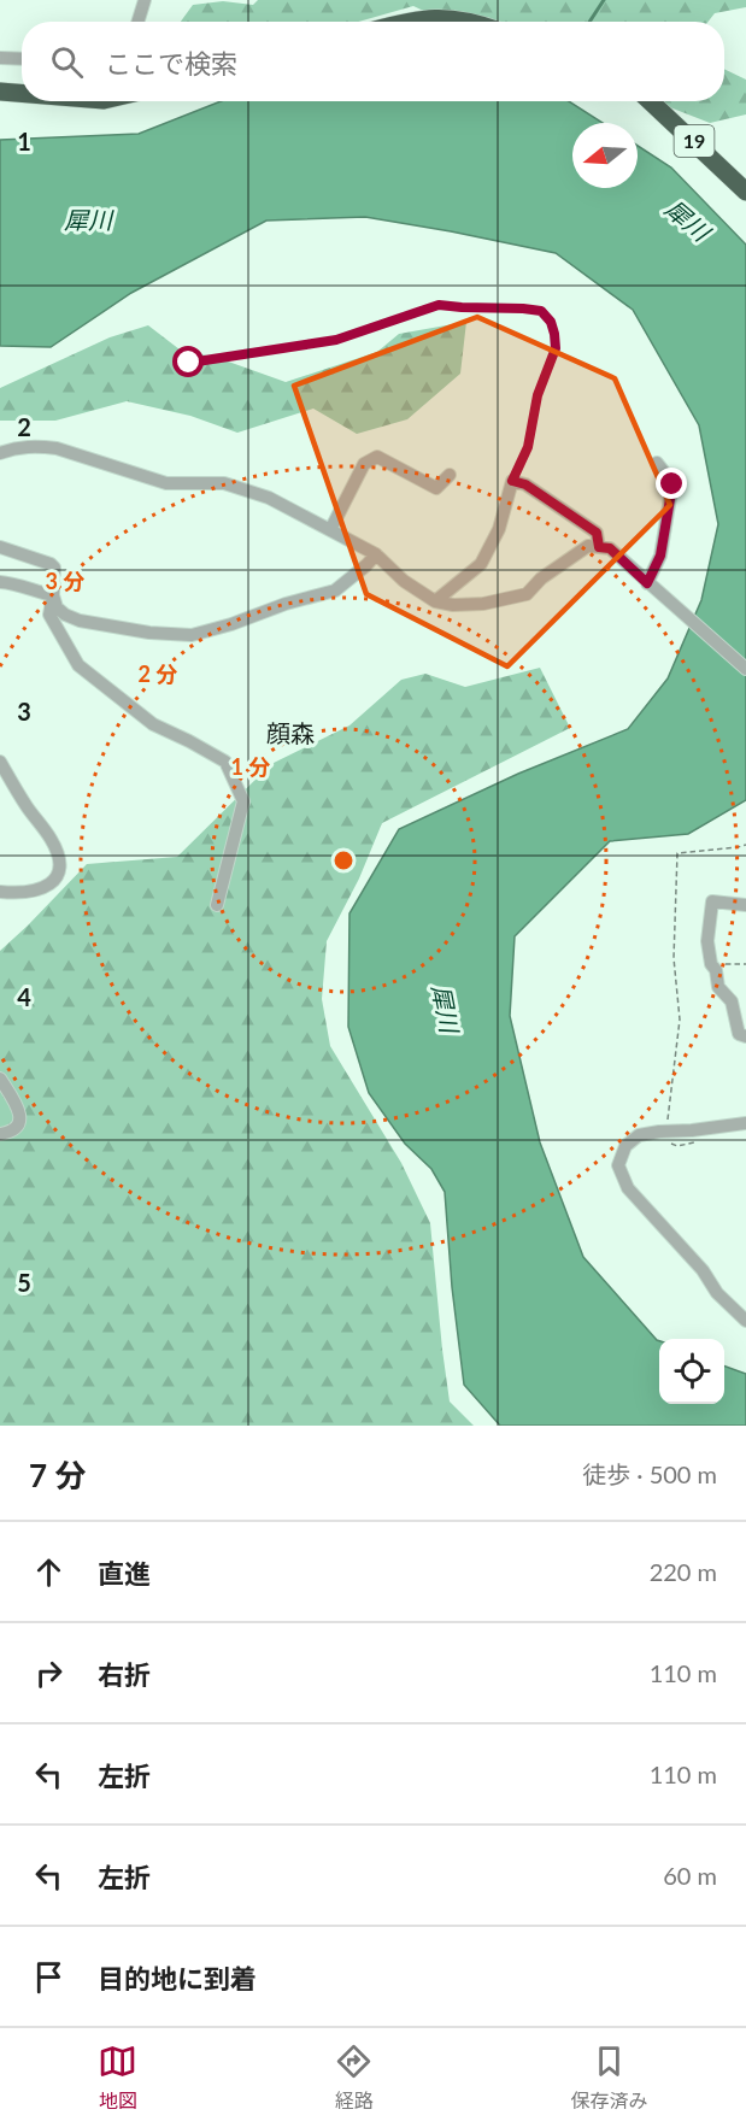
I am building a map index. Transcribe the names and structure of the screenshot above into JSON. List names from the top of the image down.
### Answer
{
  "streets": {
    "highway": ["19"]
  },
  "districts": ["顔森"],
  "water": ["犀川"],
  "north": "left",
  "page": {
    "search": "ここで検索",
    "heading": ["7 分", "徒歩 · 500 m"],
    "list": [
      ["直進", "220 m"],
      ["右折", "110 m"],
      ["左折", "110 m"],
      ["左折", "60 m"],
      "目的地に到着"
    ],
    "nav": ["地図", "経路", "保存済み"]
  },
  "grid": {
    "rows": [
      "1",
      "2",
      "3",
      "4",
      "5"
    ]
  },
  "rings": ["3 分", "2 分", "1 分"]
}
